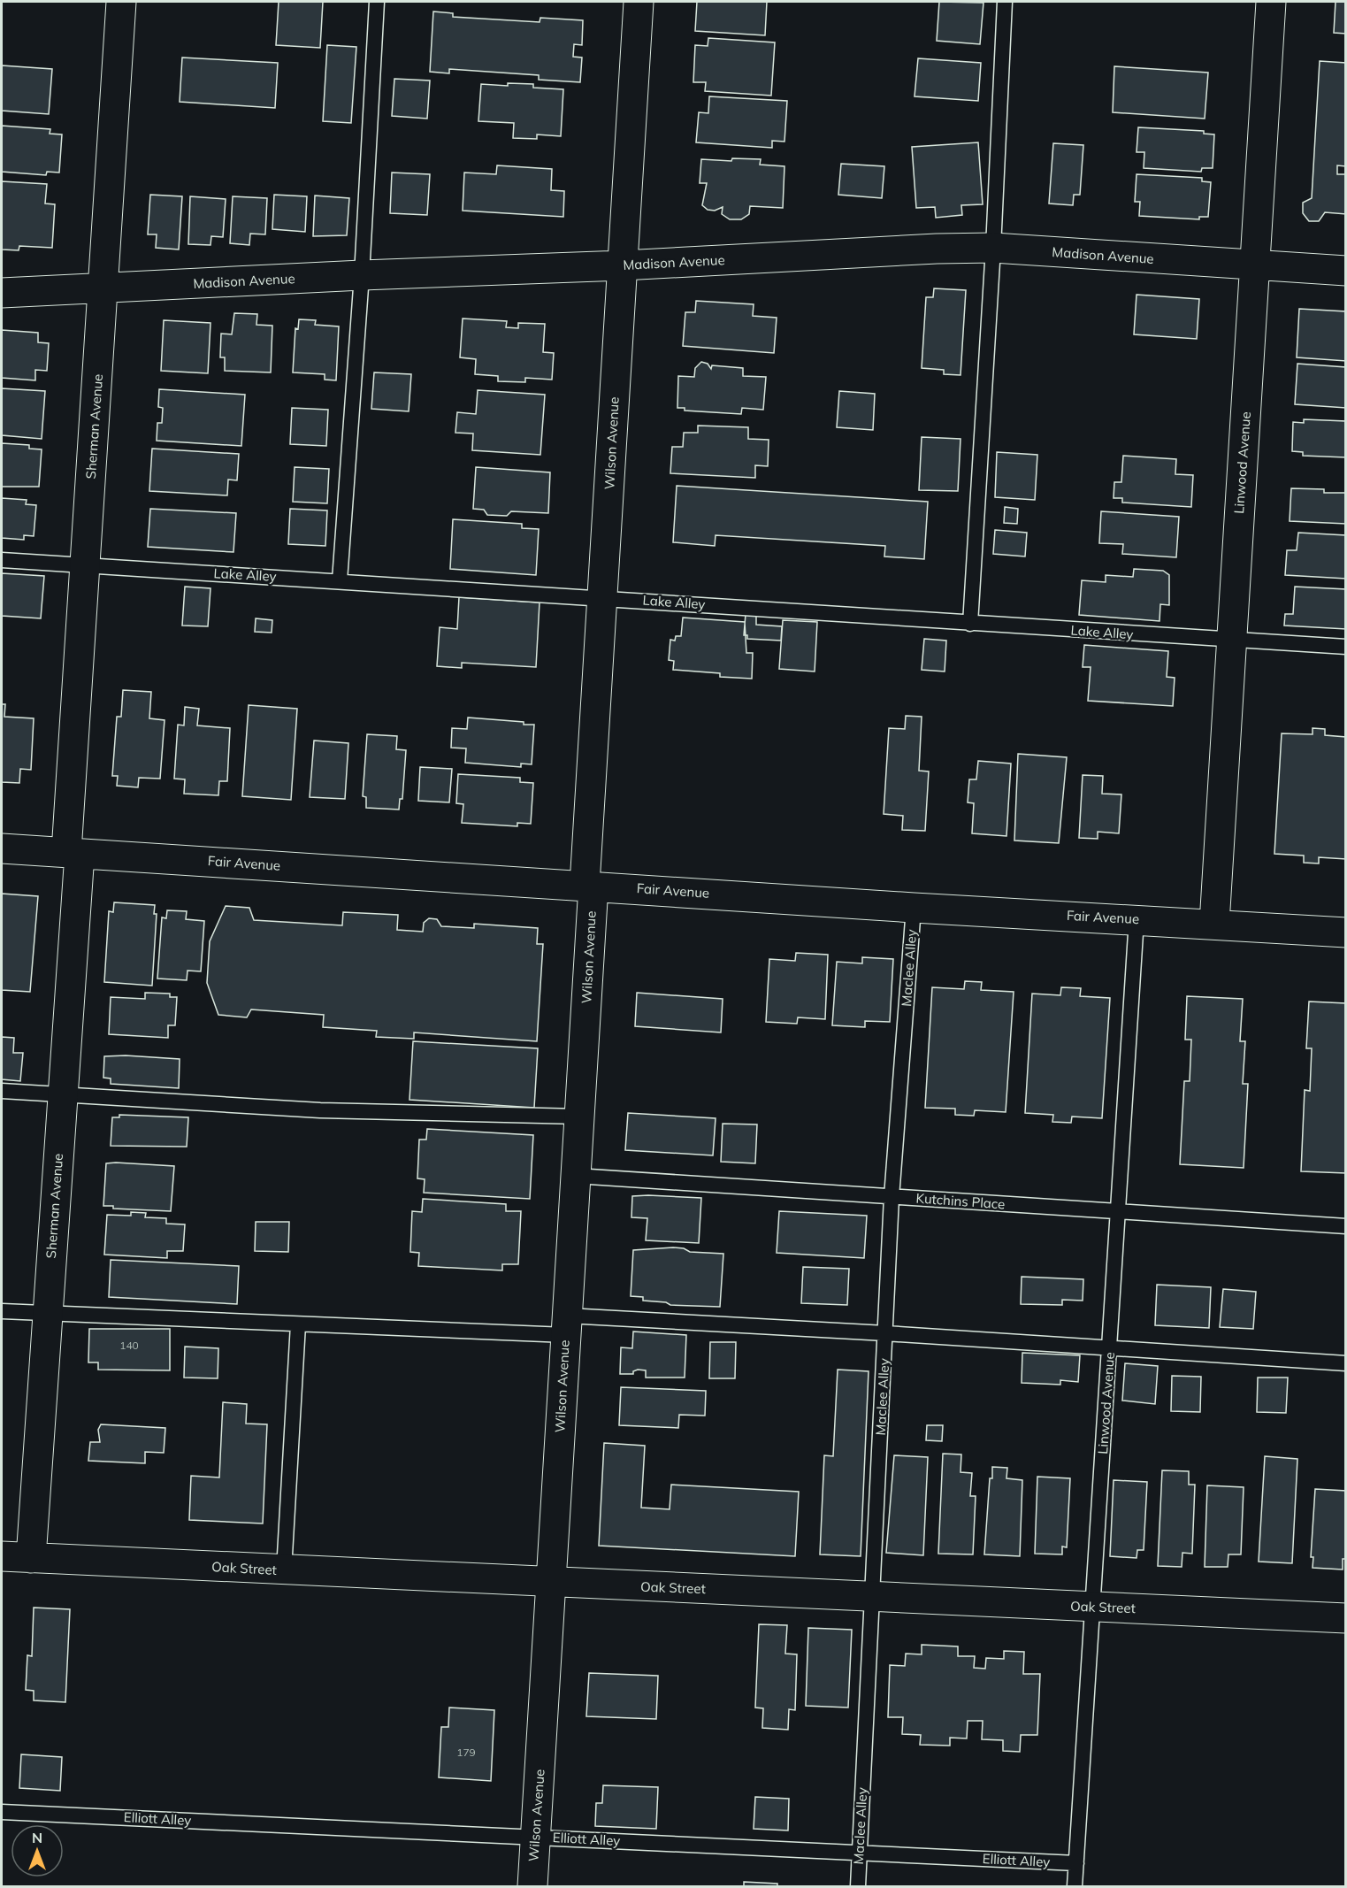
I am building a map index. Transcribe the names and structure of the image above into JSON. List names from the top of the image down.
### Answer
{
  "streets": {
    "street": [
      "Madison Avenue",
      "Sherman Avenue",
      "Wilson Avenue",
      "Linwood Avenue",
      "Fair Avenue",
      "Oak Street"
    ],
    "lane": [
      "Lake Alley",
      "Maclee Alley",
      "Kutchins Place",
      "Elliott Alley"
    ]
  },
  "crossings": [
    ["Madison Avenue", "Sherman Avenue"],
    ["Madison Avenue", "Wilson Avenue"],
    ["Madison Avenue", "Linwood Avenue"],
    ["Sherman Avenue", "Lake Alley"],
    ["Sherman Avenue", "Fair Avenue"],
    ["Sherman Avenue", "Oak Street"],
    ["Wilson Avenue", "Lake Alley"],
    ["Wilson Avenue", "Fair Avenue"],
    ["Wilson Avenue", "Kutchins Place"],
    ["Wilson Avenue", "Oak Street"],
    ["Wilson Avenue", "Elliott Alley"],
    ["Linwood Avenue", "Lake Alley"],
    ["Linwood Avenue", "Fair Avenue"],
    ["Linwood Avenue", "Kutchins Place"],
    ["Linwood Avenue", "Oak Street"],
    ["Linwood Avenue", "Elliott Alley"],
    ["Fair Avenue", "Maclee Alley"],
    ["Maclee Alley", "Kutchins Place"],
    ["Maclee Alley", "Oak Street"],
    ["Maclee Alley", "Elliott Alley"]
  ],
  "house_numbers": ["140", "179"],
  "north": "top"
}
